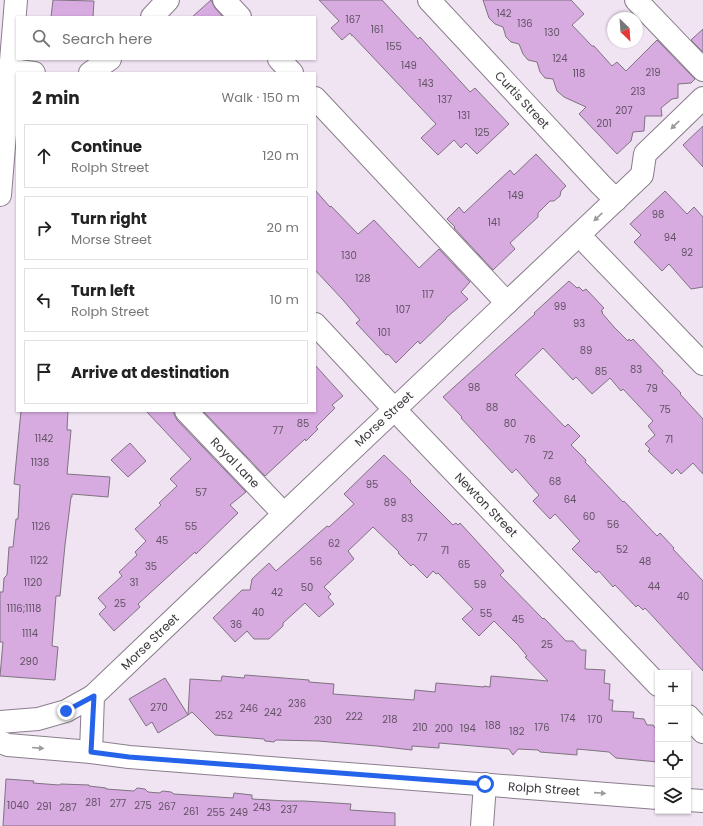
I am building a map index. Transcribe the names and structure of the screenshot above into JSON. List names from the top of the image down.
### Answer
{
  "streets": {
    "street": [
      "Curtis Street",
      "Morse Street",
      "Royal Lane",
      "Newton Street",
      "Rolph Street"
    ]
  },
  "crossings": [
    ["Curtis Street", "Morse Street"],
    ["Morse Street", "Royal Lane"],
    ["Morse Street", "Newton Street"]
  ],
  "house_numbers": [
    "142",
    "167",
    "136",
    "161",
    "130",
    "155",
    "124",
    "149",
    "219",
    "118",
    "143",
    "213",
    "137",
    "207",
    "131",
    "201",
    "125",
    "149",
    "98",
    "141",
    "94",
    "92",
    "130",
    "128",
    "117",
    "99",
    "107",
    "93",
    "101",
    "89",
    "83",
    "85",
    "98",
    "79",
    "88",
    "75",
    "85",
    "80",
    "77",
    "1142",
    "76",
    "71",
    "72",
    "1138",
    "68",
    "95",
    "57",
    "64",
    "89",
    "60",
    "83",
    "56",
    "1126",
    "55",
    "77",
    "45",
    "62",
    "52",
    "71",
    "1122",
    "56",
    "48",
    "65",
    "35",
    "1120",
    "31",
    "59",
    "44",
    "50",
    "42",
    "40",
    "25",
    "1116;1118",
    "40",
    "55",
    "45",
    "36",
    "1114",
    "25",
    "290",
    "236",
    "270",
    "246",
    "242",
    "252",
    "222",
    "174",
    "218",
    "170",
    "230",
    "188",
    "210",
    "176",
    "200",
    "194",
    "182",
    "281",
    "277",
    "1040",
    "275",
    "291",
    "267",
    "287",
    "243",
    "237",
    "261",
    "255",
    "249"
  ],
  "north": "bottom right",
  "page": {
    "search": "Search here",
    "heading": ["2 min", "Walk · 150 m"],
    "list": [
      ["Continue", "Rolph Street", "120 m"],
      ["Turn right", "Morse Street", "20 m"],
      ["Turn left", "Rolph Street", "10 m"],
      "Arrive at destination"
    ],
    "map_buttons": ["+", "−"]
  }
}
